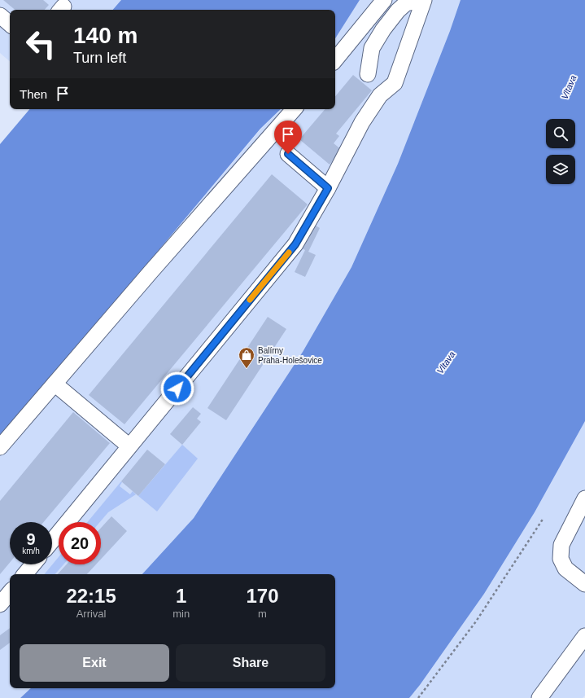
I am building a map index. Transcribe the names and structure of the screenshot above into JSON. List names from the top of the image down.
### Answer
{
  "water": ["Vltava"],
  "places": {
    "shop": ["Balírny Praha-Holešovice"]
  },
  "page": {
    "turn": ["140 m", "Turn left"],
    "then": "Then",
    "speed": "9 km/h",
    "limit": "20",
    "eta": [
      "22:15",
      "Arrival",
      "1",
      "min",
      "170",
      "m"
    ],
    "buttons": ["Exit", "Share"]
  }
}
